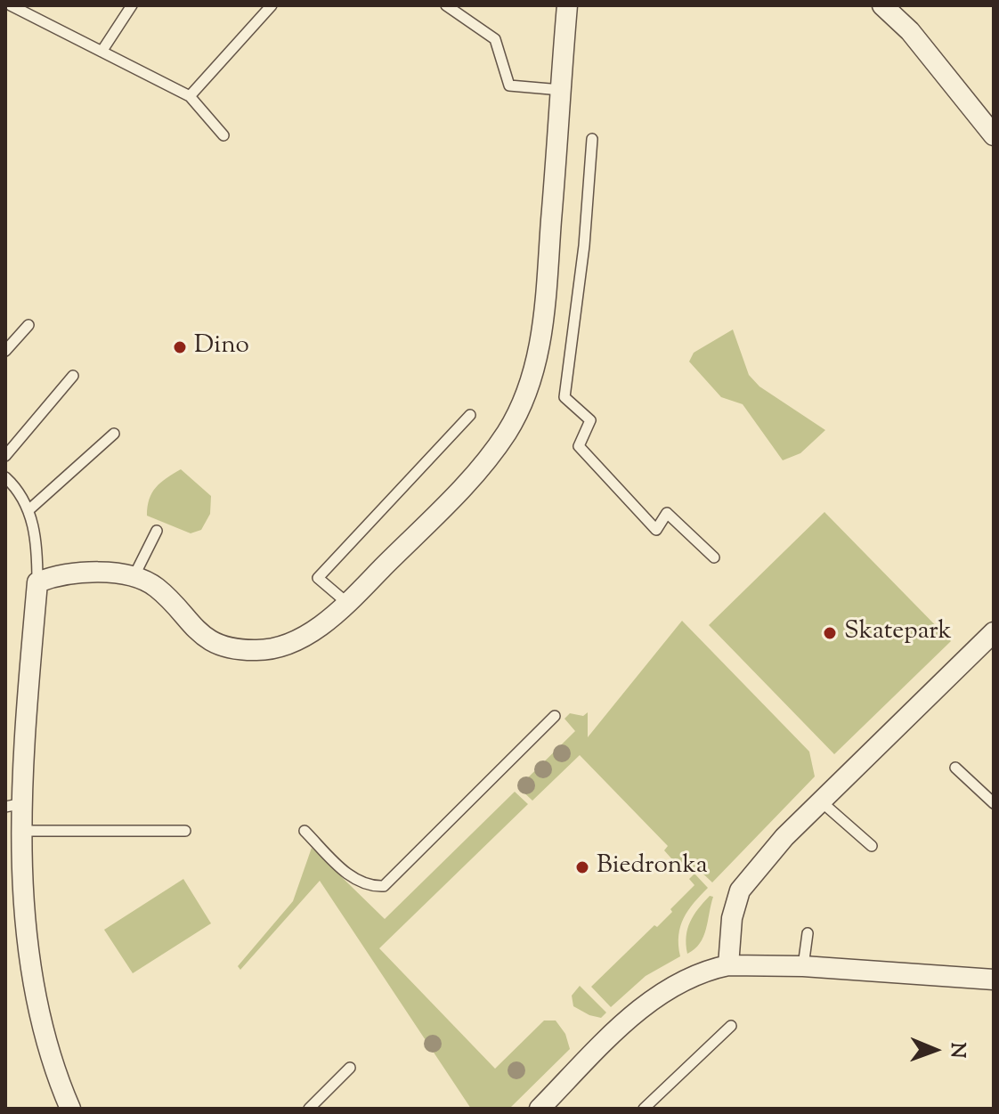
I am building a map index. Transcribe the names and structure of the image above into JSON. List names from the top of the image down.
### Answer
{
  "places": ["Dino", "Skatepark", "Biedronka"],
  "north": "right"
}
